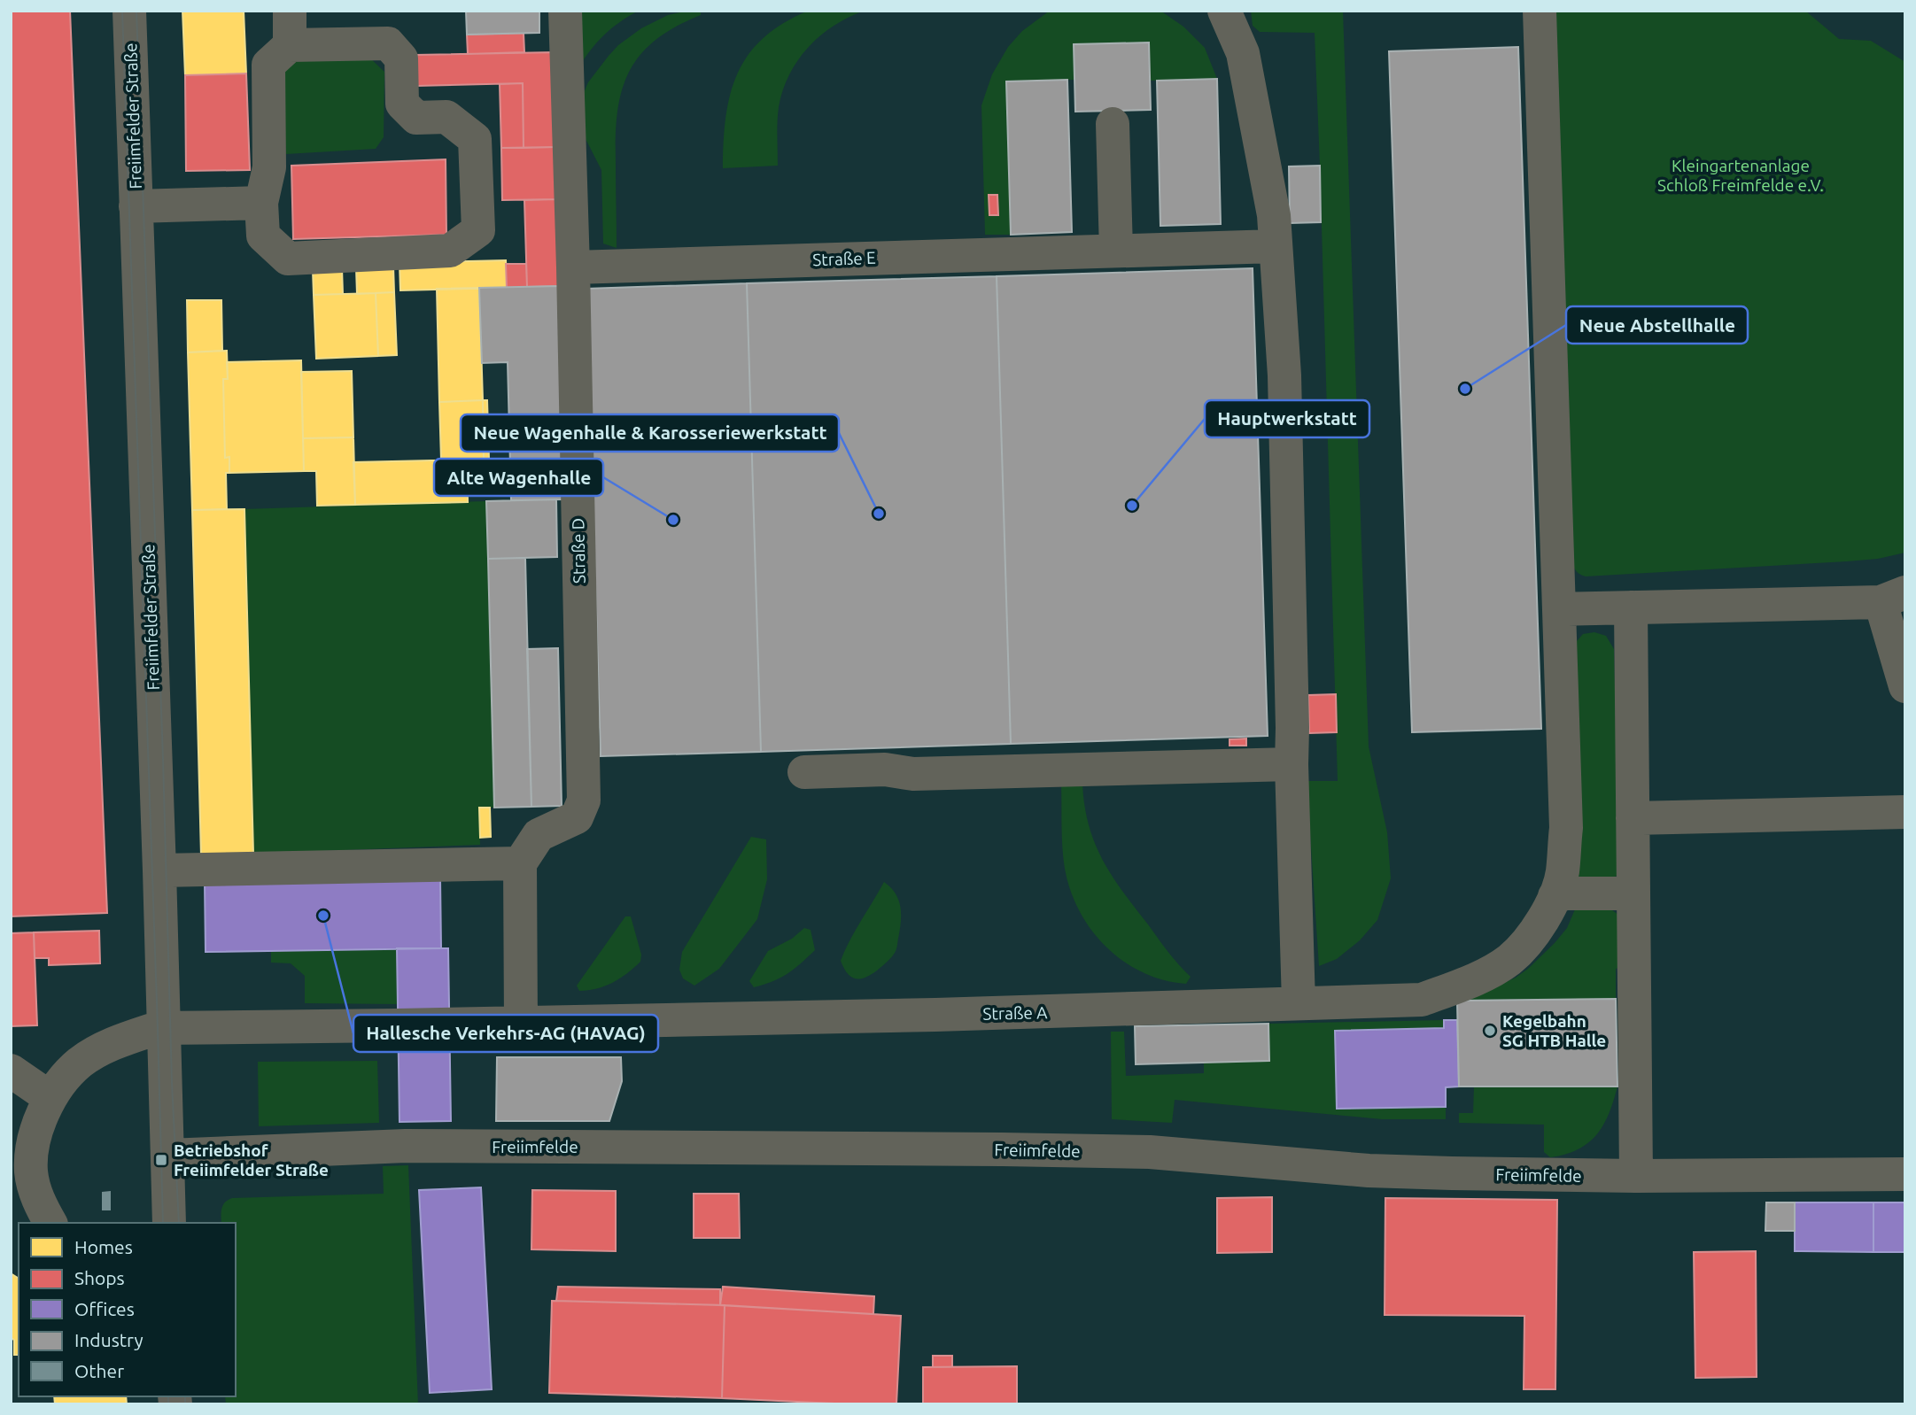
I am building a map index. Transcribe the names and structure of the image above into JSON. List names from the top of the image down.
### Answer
{
  "streets": {
    "street": [
      "Freiimfelder Straße",
      "Straße E",
      "Straße D",
      "Straße A",
      "Freiimfelde"
    ]
  },
  "crossings": [
    ["Freiimfelder Straße", "Straße A"],
    ["Freiimfelder Straße", "Freiimfelde"],
    ["Straße E", "Straße D"]
  ],
  "parks": ["Kleingartenanlage Schloß Freimfelde e.V."],
  "places": {
    "other": [
      "Neue Abstellhalle",
      "Hauptwerkstatt",
      "Neue Wagenhalle & Karosseriewerkstatt",
      "Alte Wagenhalle",
      "Hallesche Verkehrs-AG (HAVAG)",
      "Kegelbahn SG HTB Halle"
    ],
    "transit": ["Betriebshof Freiimfelder Straße"]
  },
  "legend": [
    "Homes",
    "Shops",
    "Offices",
    "Industry",
    "Other"
  ]
}
